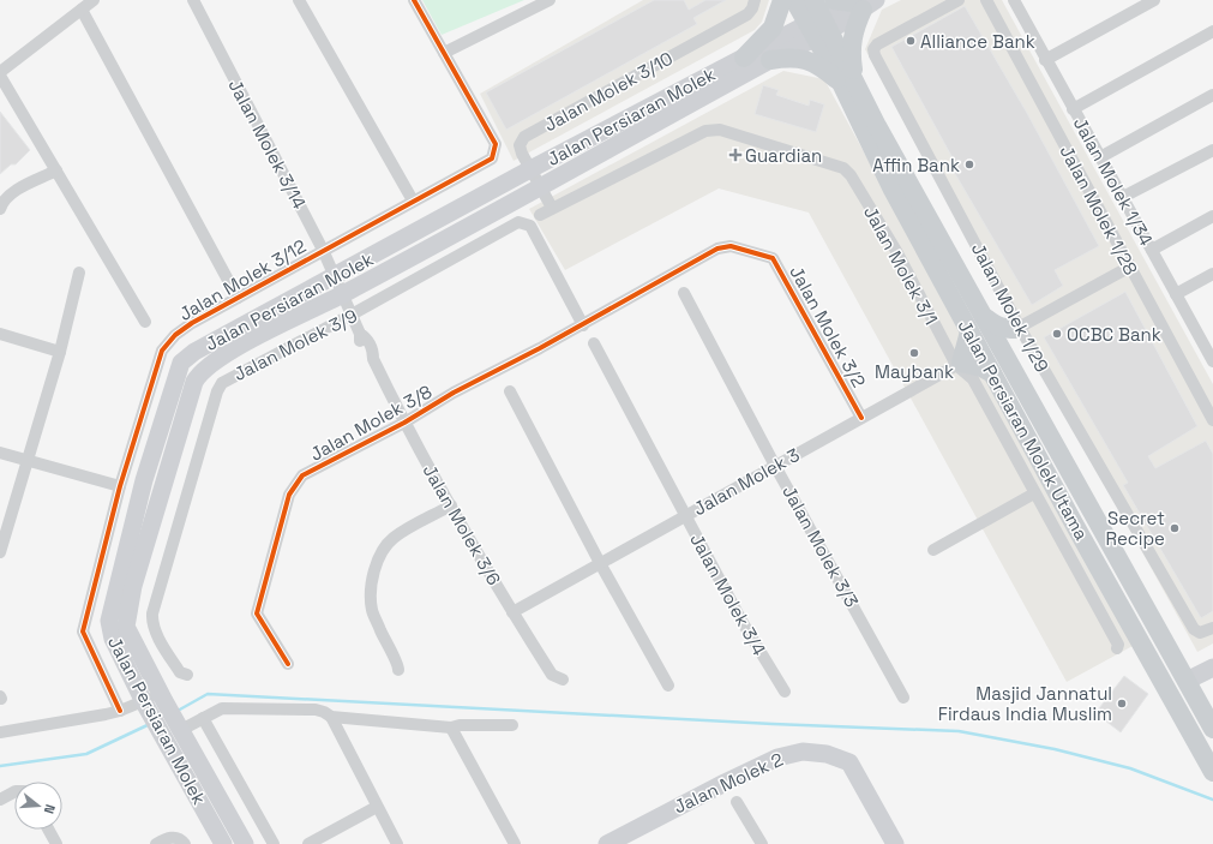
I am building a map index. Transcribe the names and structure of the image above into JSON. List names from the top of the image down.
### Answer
{
  "streets": {
    "main road": ["Jalan Persiaran Molek", "Jalan Persiaran Molek Utama", "Jalan Molek 2"],
    "street": [
      "Jalan Molek 3/10",
      "Jalan Molek 3/14",
      "Jalan Molek 1/34",
      "Jalan Molek 1/28",
      "Jalan Molek 3/1",
      "Jalan Molek 3/12",
      "Jalan Molek 1/29",
      "Jalan Molek 3/2",
      "Jalan Molek 3/9",
      "Jalan Molek 3/8",
      "Jalan Molek 3",
      "Jalan Molek 3/6",
      "Jalan Molek 3/3",
      "Jalan Molek 3/4"
    ]
  },
  "crossings": [
    ["Jalan Molek 3/10", "Jalan Persiaran Molek"],
    ["Jalan Molek 3/10", "Jalan Molek 3/1"],
    ["Jalan Persiaran Molek", "Jalan Molek 3/14"],
    ["Jalan Molek 3/14", "Jalan Molek 3/12"],
    ["Jalan Molek 3/14", "Jalan Molek 3/9"],
    ["Jalan Molek 3/14", "Jalan Molek 3/6"],
    ["Jalan Molek 3/1", "Jalan Molek 3"],
    ["Jalan Molek 3/2", "Jalan Molek 3/9"],
    ["Jalan Molek 3/2", "Jalan Molek 3/8"],
    ["Jalan Molek 3/2", "Jalan Molek 3"],
    ["Jalan Molek 3/9", "Jalan Molek 3/8"],
    ["Jalan Molek 3/9", "Jalan Molek 3/6"],
    ["Jalan Molek 3/8", "Jalan Molek 3/6"],
    ["Jalan Persiaran Molek Utama", "Jalan Molek 3"],
    ["Jalan Molek 3", "Jalan Molek 3/6"],
    ["Jalan Molek 3", "Jalan Molek 3/3"],
    ["Jalan Molek 3", "Jalan Molek 3/4"]
  ],
  "places": {
    "other": [
      "Alliance Bank",
      "Affin Bank",
      "OCBC Bank",
      "Maybank",
      "Secret Recipe",
      "Masjid Jannatul Firdaus India Muslim"
    ],
    "health": ["Guardian"]
  },
  "north": "right"
}
